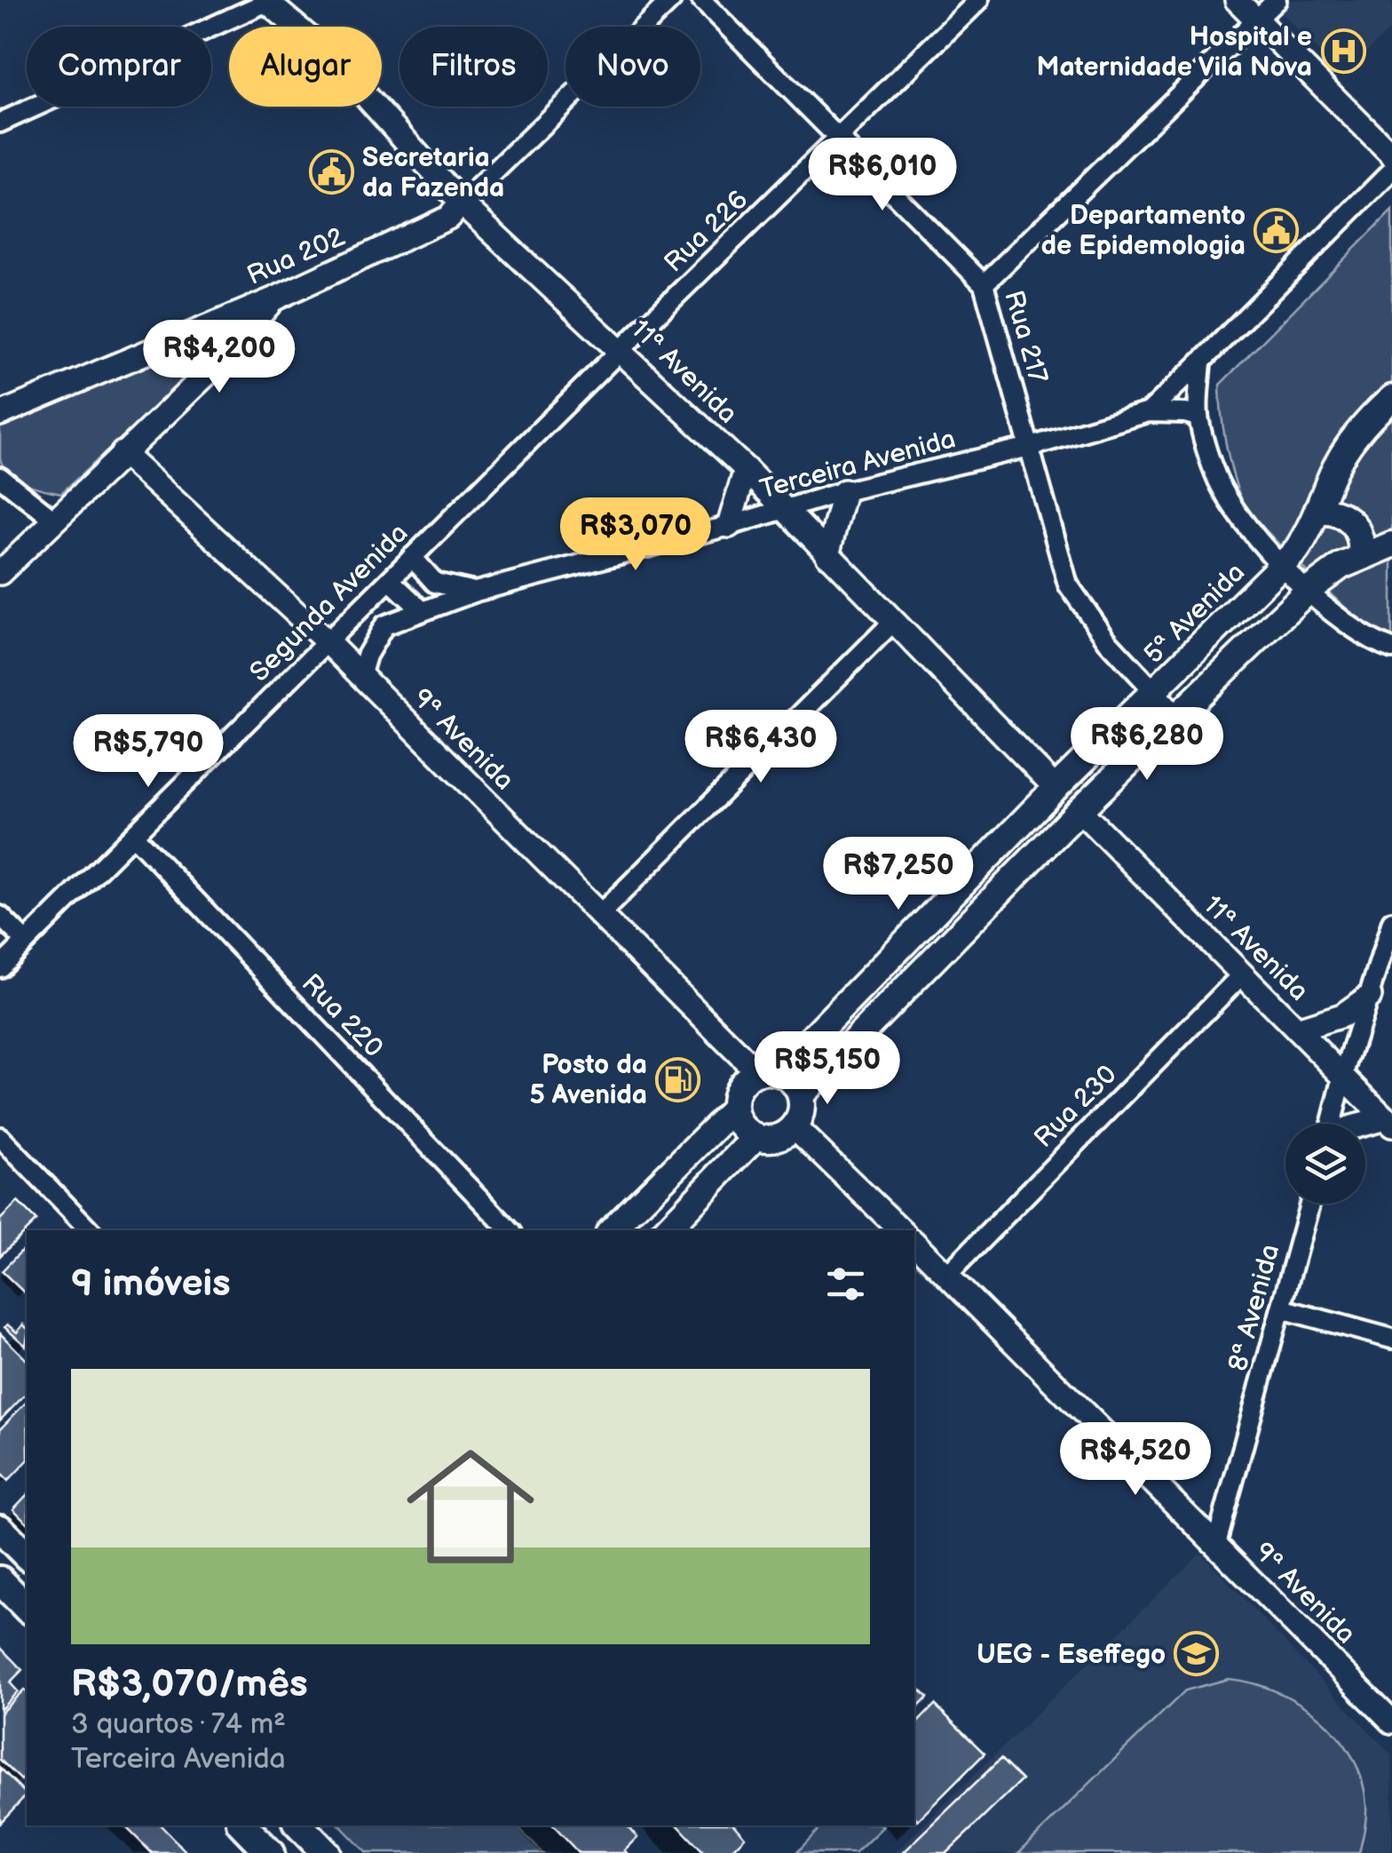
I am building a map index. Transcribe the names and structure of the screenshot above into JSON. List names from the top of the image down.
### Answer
{
  "streets": {
    "main road": ["5ª Avenida"],
    "street": [
      "Rua 226",
      "Rua 202",
      "Rua 217",
      "11ª Avenida",
      "Terceira Avenida",
      "Segunda Avenida",
      "9ª Avenida",
      "Rua 220",
      "Rua 230",
      "8ª Avenida"
    ]
  },
  "crossings": [
    ["Rua 226", "Rua 217"],
    ["Rua 226", "11ª Avenida"],
    ["Rua 226", "Segunda Avenida"],
    ["Rua 202", "11ª Avenida"],
    ["Rua 217", "Terceira Avenida"],
    ["Rua 217", "5ª Avenida"],
    ["11ª Avenida", "Terceira Avenida"],
    ["11ª Avenida", "Segunda Avenida"],
    ["11ª Avenida", "5ª Avenida"],
    ["11ª Avenida", "Rua 230"],
    ["Terceira Avenida", "Segunda Avenida"],
    ["Terceira Avenida", "9ª Avenida"],
    ["Segunda Avenida", "9ª Avenida"],
    ["Segunda Avenida", "Rua 220"],
    ["5ª Avenida", "9ª Avenida"],
    ["9ª Avenida", "Rua 230"],
    ["9ª Avenida", "8ª Avenida"]
  ],
  "places": {
    "hospital": ["Hospital e Maternidade Vila Nova"],
    "public building": ["Secretaria da Fazenda", "Departamento de Epidemologia"],
    "fuel station": ["Posto da 5 Avenida"],
    "school or university": ["UEG - Eseffego"]
  },
  "page": {
    "chip": [
      "Comprar",
      "Alugar",
      "Filtros",
      "Novo"
    ],
    "price": [
      "R$6,010",
      "R$4,200",
      "R$3,070",
      "R$6,280",
      "R$6,430",
      "R$5,790",
      "R$7,250",
      "R$5,150",
      "R$4,520"
    ],
    "heading": "9 imóveis",
    "list": [
      {
        "name": "R$3,070/mês",
        "note": "3 quartos · 74 m² · Terceira Avenida"
      }
    ]
  }
}
